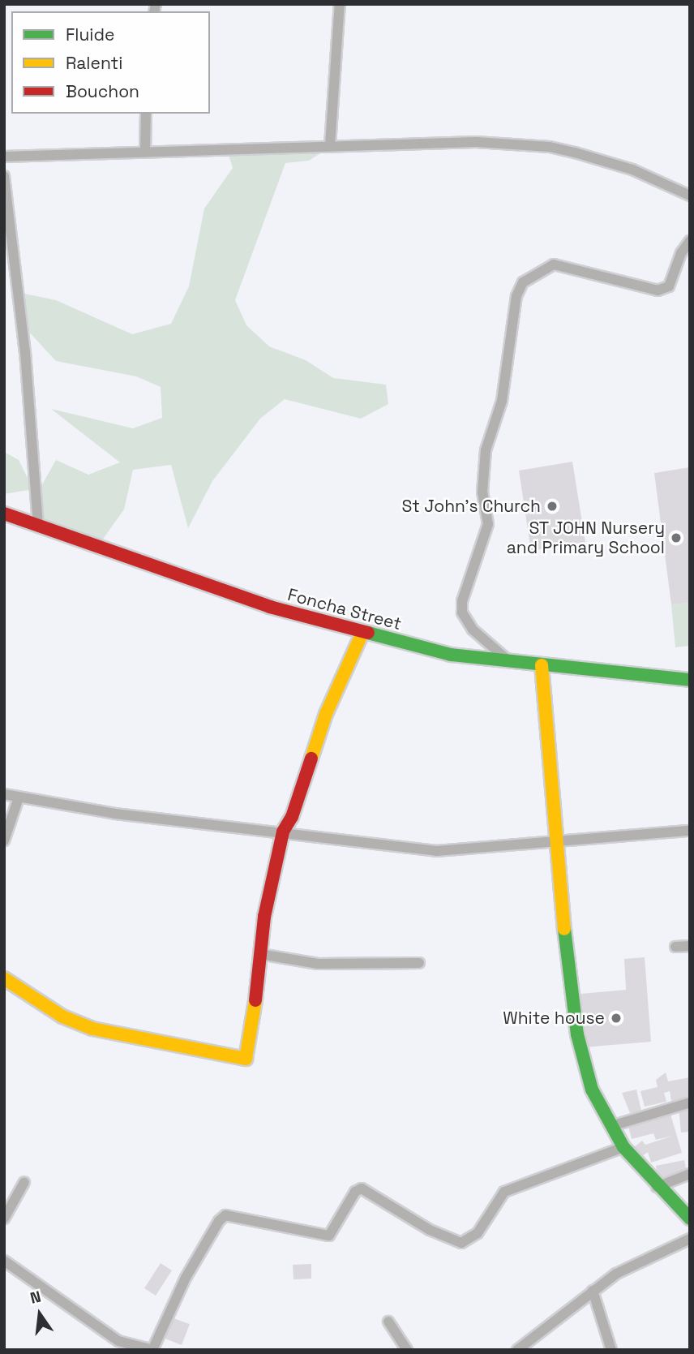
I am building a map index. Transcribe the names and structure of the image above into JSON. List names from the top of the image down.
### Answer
{
  "streets": {
    "street": ["Foncha Street"]
  },
  "places": ["St John's Church", "ST JOHN Nursery and Primary School", "White house"],
  "legend": ["Fluide", "Ralenti", "Bouchon"],
  "north": "top"
}
